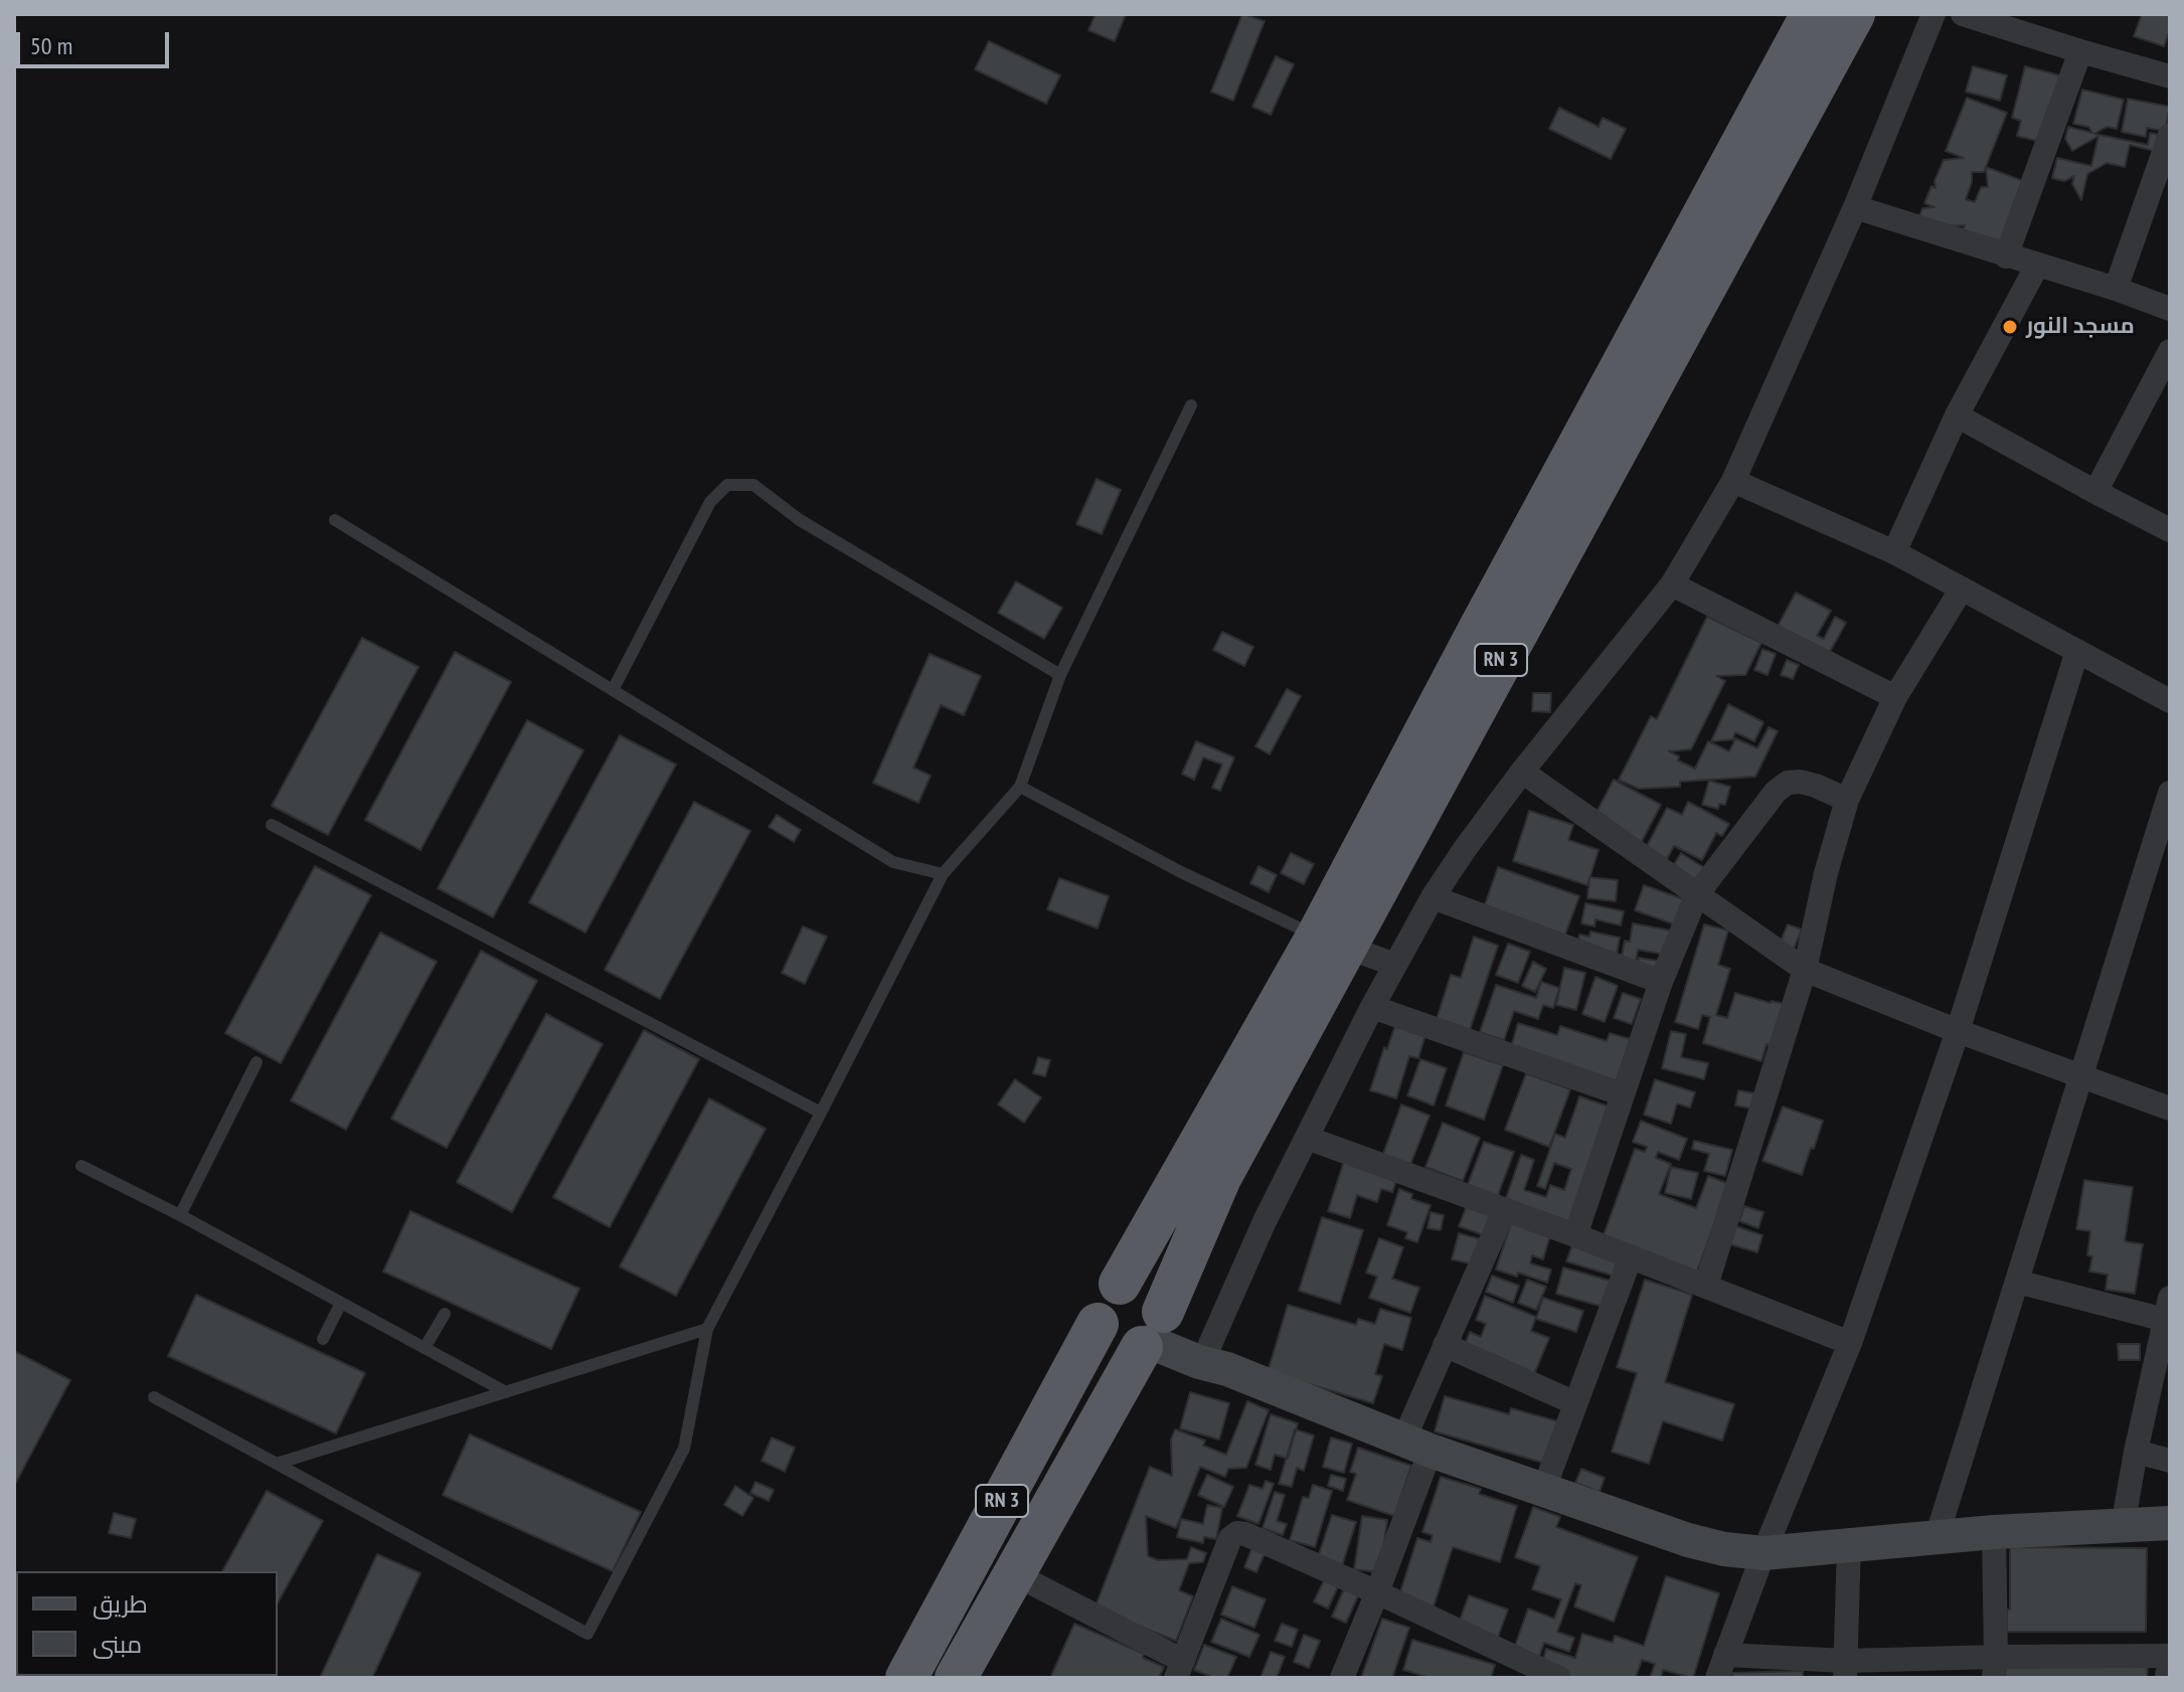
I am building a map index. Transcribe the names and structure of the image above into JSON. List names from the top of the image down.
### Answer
{
  "streets": {
    "highway": ["RN 3"]
  },
  "places": ["مسجد النور"],
  "legend": ["طريق", "مبنى"],
  "scale_bar": "50 m"
}
